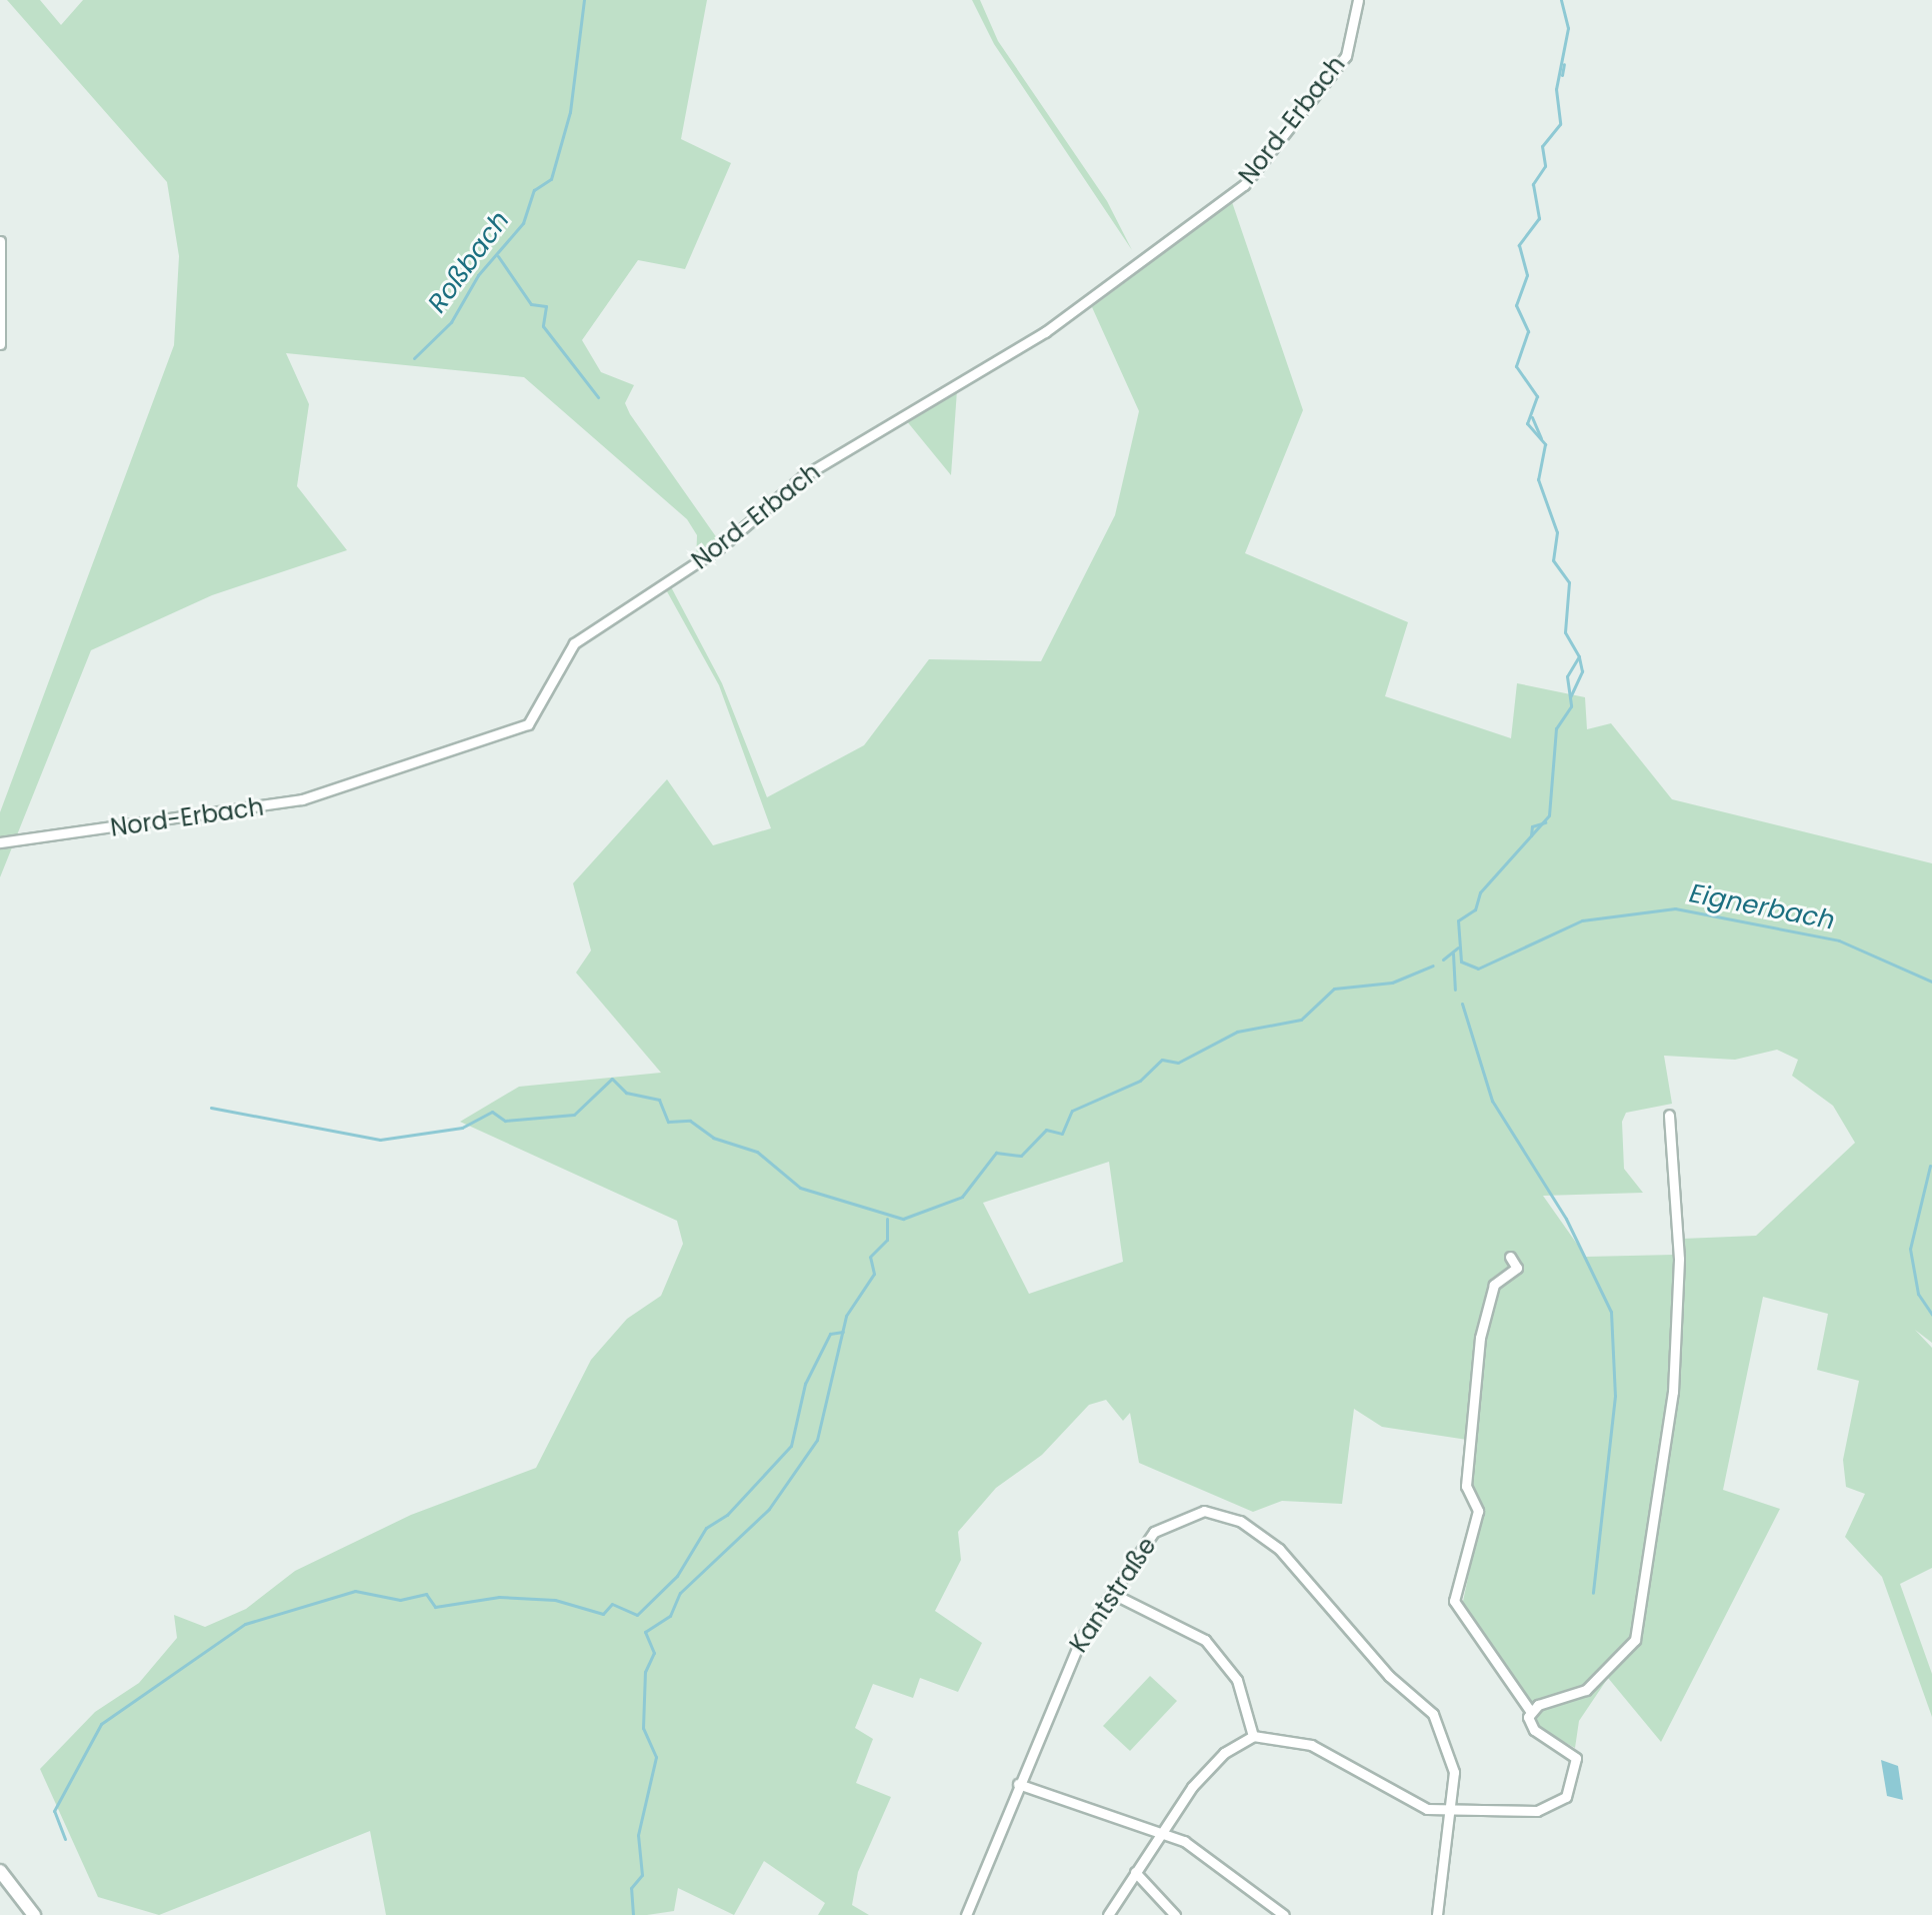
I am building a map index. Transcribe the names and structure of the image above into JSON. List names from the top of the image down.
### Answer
{
  "streets": {
    "street": ["Nord-Erbach", "Kantstraße"]
  },
  "water": ["Roßbach", "Eignerbach"]
}
